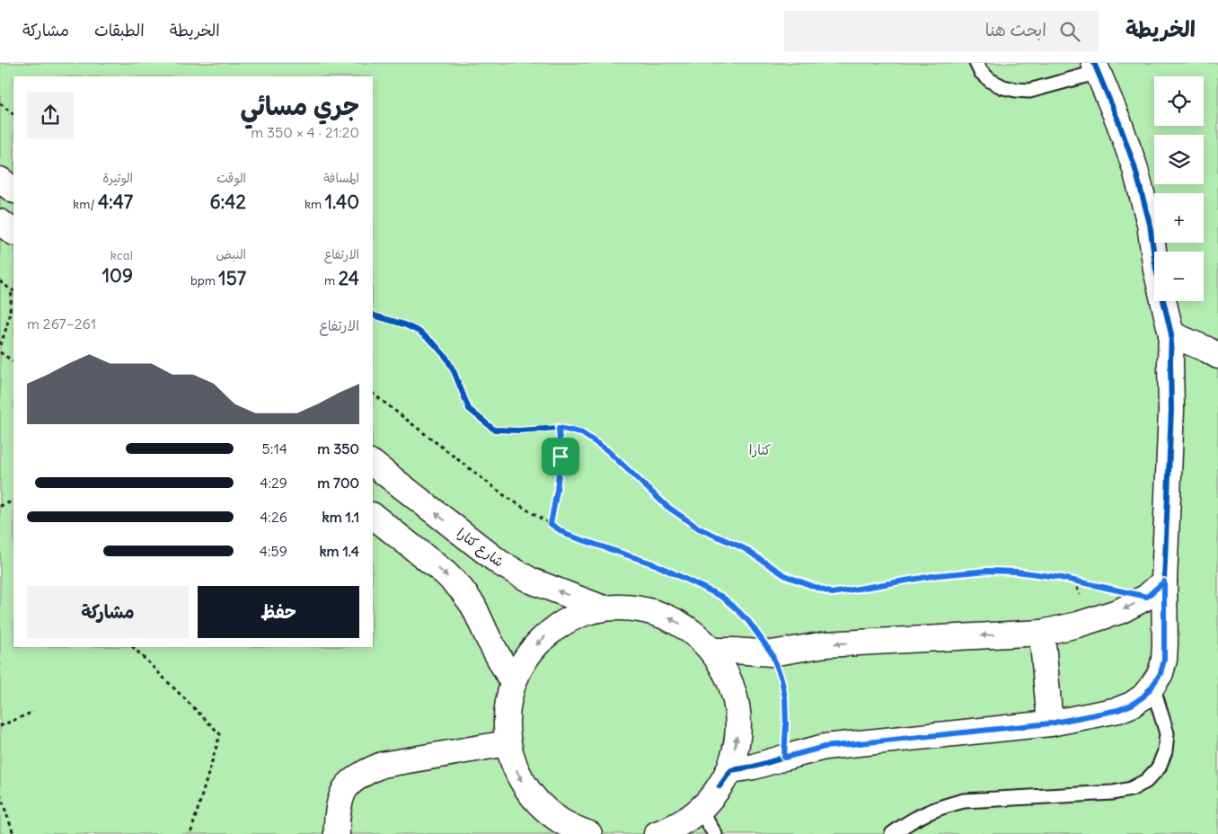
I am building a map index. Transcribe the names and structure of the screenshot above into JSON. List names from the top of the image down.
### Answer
{
  "streets": {
    "street": ["شارع كتارا"]
  },
  "parks": ["كتارا"],
  "page": {
    "header": "الخريطة",
    "search": "ابحث هنا",
    "nav": ["الخريطة", "الطبقات", "مشاركة"],
    "map_buttons": ["+", "−"],
    "heading": ["جري مسائي", "21:20 · 4 × 350 m"],
    "stats": [
      ["المسافة", "1.40 km"],
      ["الوقت", "6:42"],
      ["الوتيرة", "4:47 /km"],
      ["الارتفاع", "24 m"],
      ["النبض", "157 bpm"],
      ["kcal", "109"]
    ],
    "chart": ["الارتفاع", "261–267 m"],
    "list": [
      {
        "name": "350 m",
        "note": "5:14"
      },
      {
        "name": "700 m",
        "note": "4:29"
      },
      {
        "name": "1.1 km",
        "note": "4:26"
      },
      {
        "name": "1.4 km",
        "note": "4:59"
      }
    ],
    "buttons": ["حفظ", "مشاركة"]
  }
}
